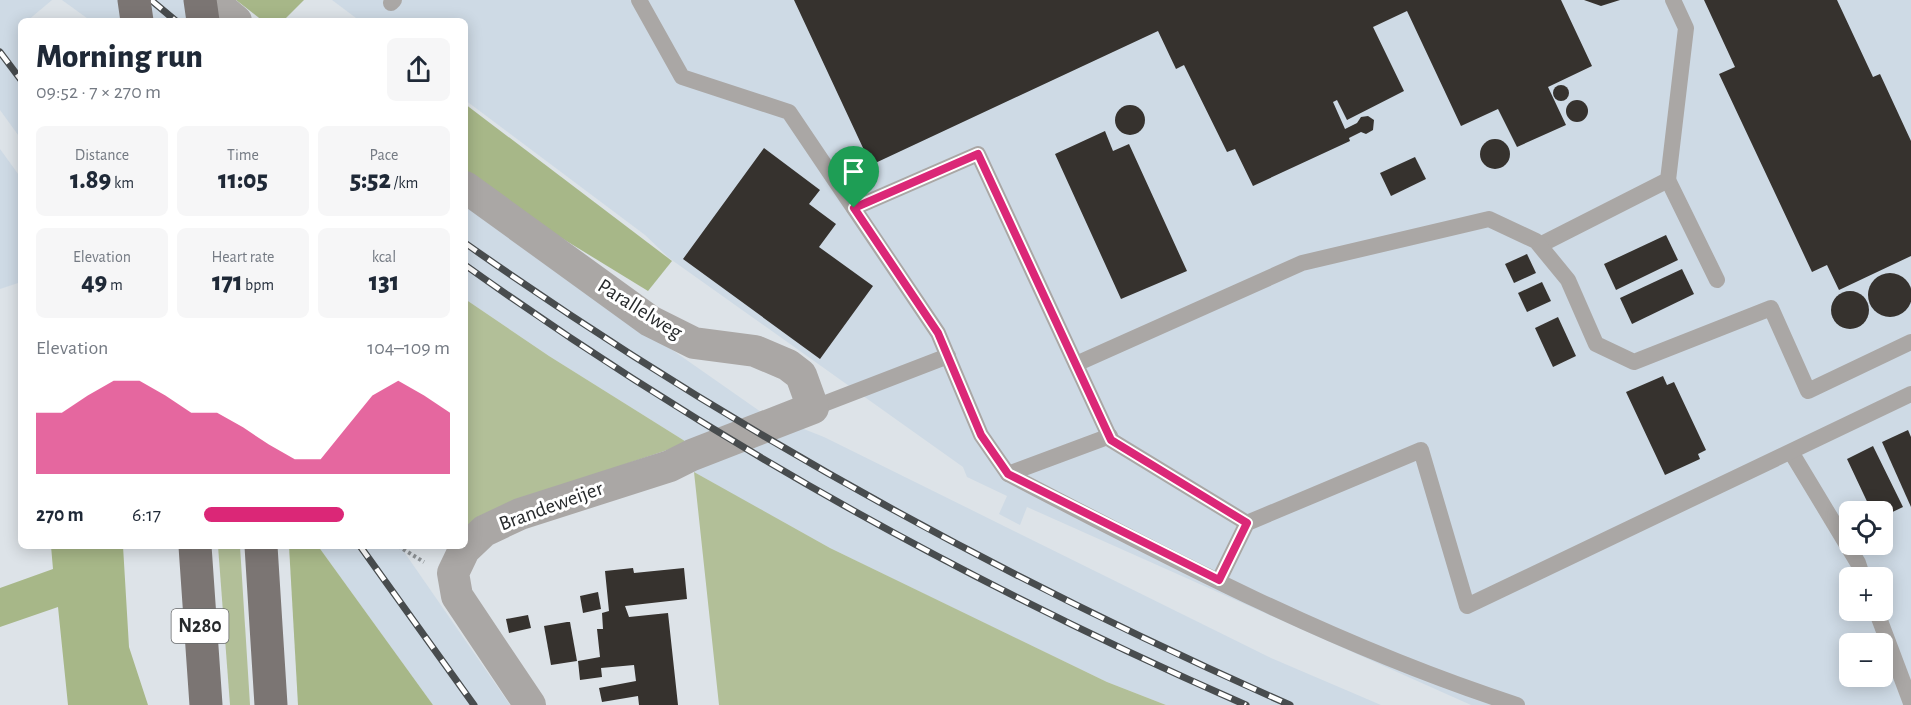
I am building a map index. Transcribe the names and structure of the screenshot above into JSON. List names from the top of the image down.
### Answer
{
  "streets": {
    "main road": ["N280"],
    "street": ["Parallelweg", "Brandeweijer"]
  },
  "crossings": [
    ["Parallelweg", "Brandeweijer"]
  ],
  "page": {
    "heading": ["Morning run", "09:52 · 7 × 270 m"],
    "stats": [
      ["Distance", "1.89 km"],
      ["Time", "11:05"],
      ["Pace", "5:52 /km"],
      ["Elevation", "49 m"],
      ["Heart rate", "171 bpm"],
      ["kcal", "131"]
    ],
    "chart": ["Elevation", "104–109 m"],
    "list": [
      {
        "name": "270 m",
        "note": "6:17"
      }
    ],
    "map_buttons": ["+", "−"]
  }
}
